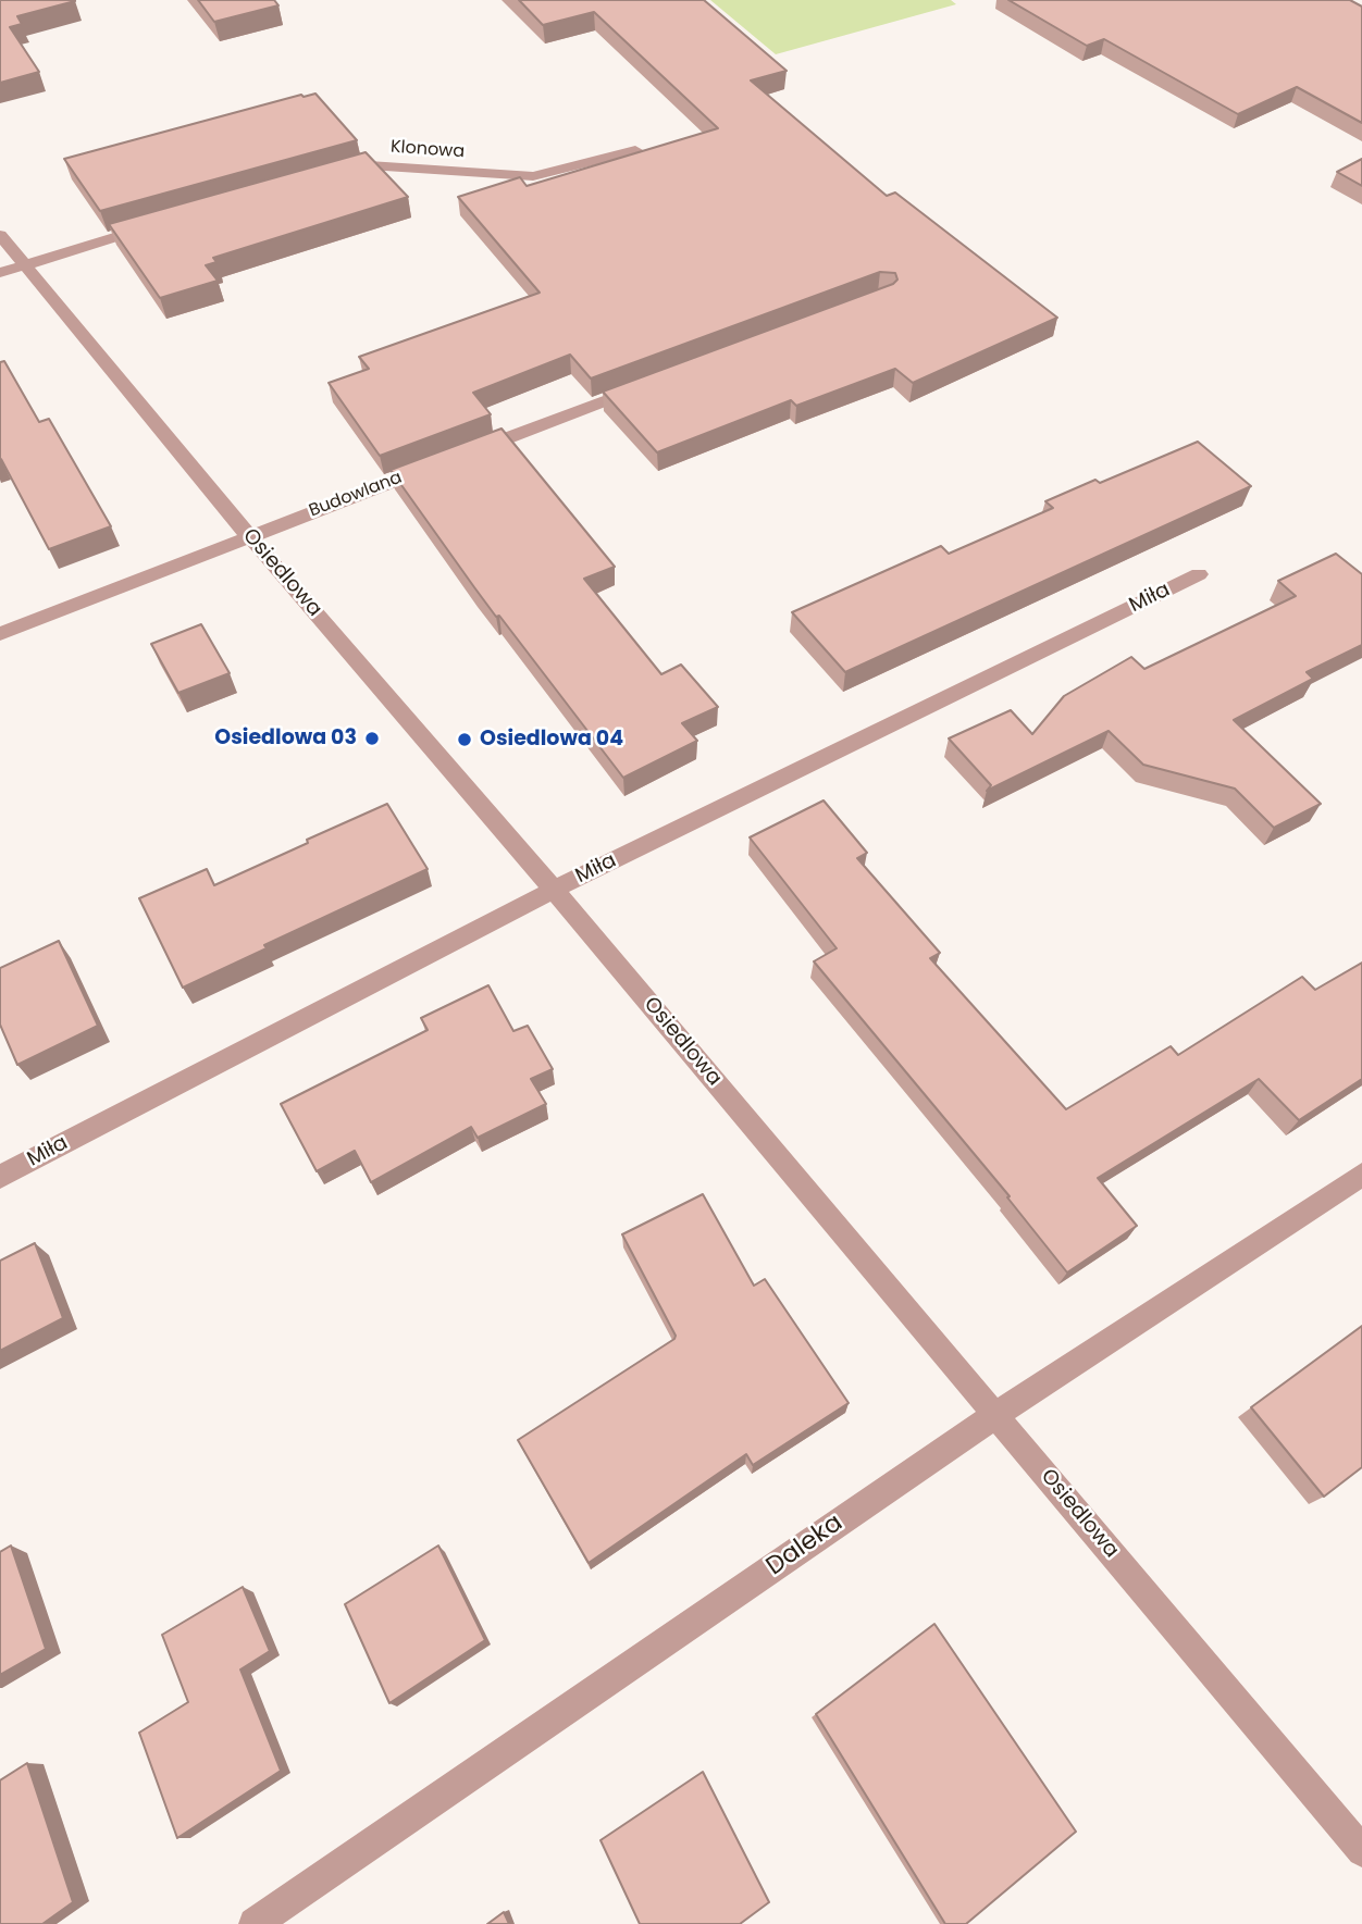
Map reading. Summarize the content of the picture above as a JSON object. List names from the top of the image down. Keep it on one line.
{"streets":{"street":["Klonowa","Budowlana","Osiedlowa","Miła","Daleka"]},"crossings":[["Budowlana","Osiedlowa"],["Osiedlowa","Miła"],["Osiedlowa","Daleka"]],"places":["Osiedlowa 03","Osiedlowa 04"]}
